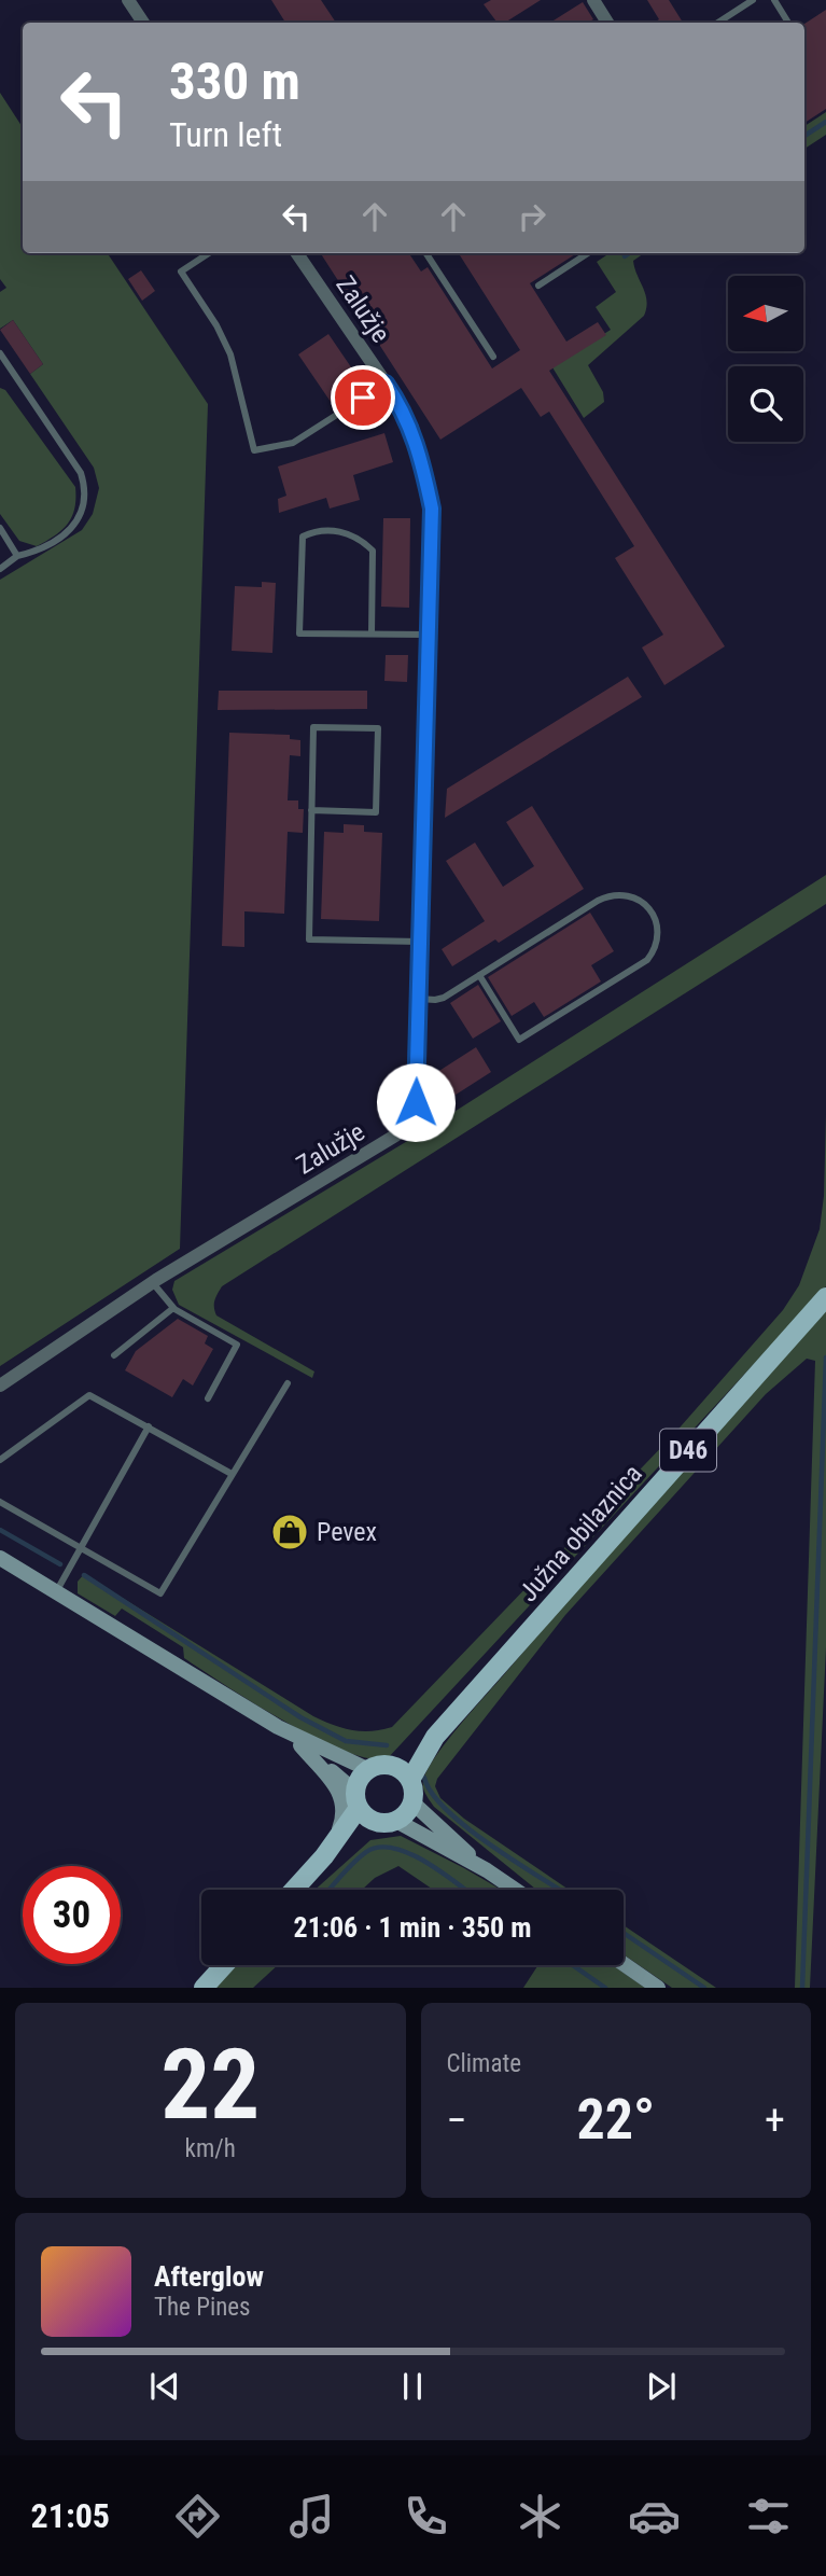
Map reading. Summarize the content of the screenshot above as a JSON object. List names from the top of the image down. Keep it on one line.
{"streets":{"main road":["D46","Južna obilaznica"],"street":["Zalužje"]},"places":{"shop":["Pevex"]},"north":"left","page":{"turn":["330 m","Turn left"],"limit":"30","trip":"21:06 · 1 min · 350 m","tile":[["22","km/h"],"Climate"],"heat":["−","22°","+"],"song":["Afterglow","The Pines"],"tabs":"21:05"}}
